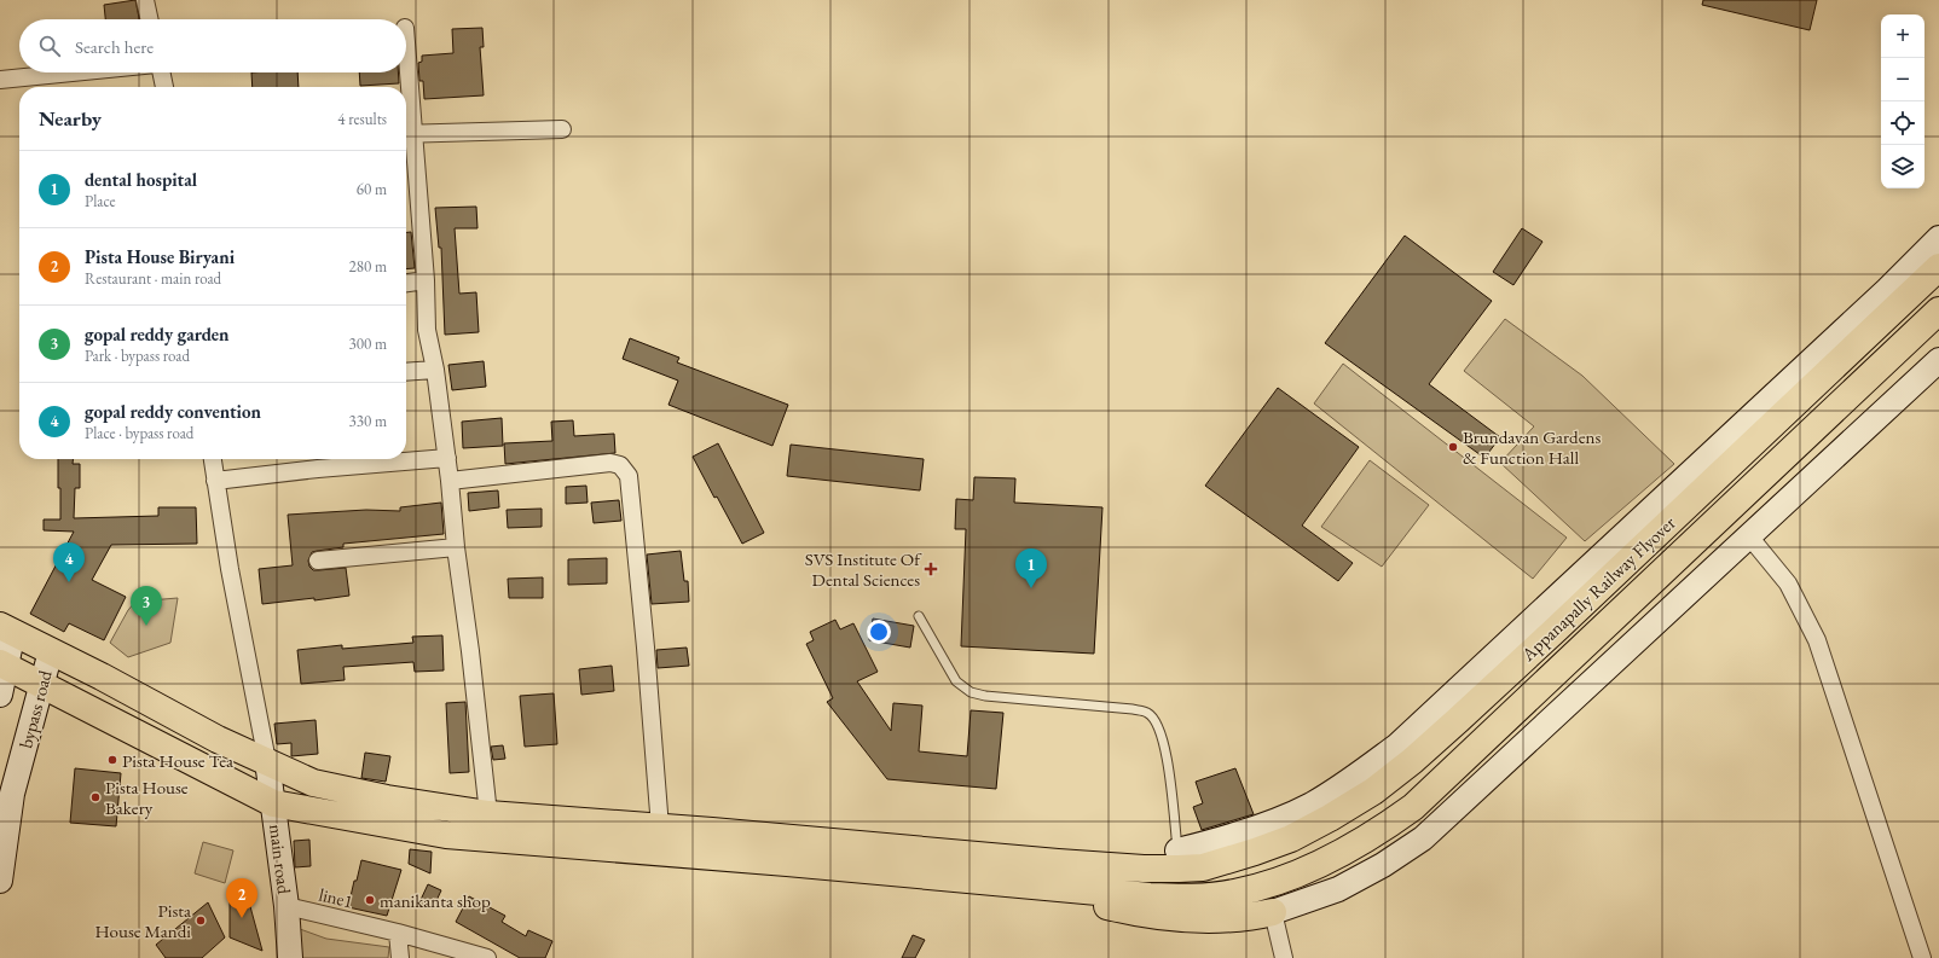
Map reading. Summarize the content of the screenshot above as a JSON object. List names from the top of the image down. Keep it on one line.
{"streets":{"highway":["Appanapally Railway Flyover"],"street":["bypass road","main road","line1"]},"crossings":[["main road","line1"]],"places":{"other":["Brundavan Gardens & Function Hall","Pista House Tea","Pista House Bakery","manikanta shop","Pista House Mandi"],"health":["SVS Institute Of Dental Sciences"]},"page":{"map_buttons":["+","−"],"search":"Search here","heading":["Nearby","4 results"],"list":[{"mark":"1","name":"dental hospital","note":"Place","value":"60 m"},{"mark":"2","name":"Pista House Biryani","note":"Restaurant · main road","value":"280 m"},{"mark":"3","name":"gopal reddy garden","note":"Park · bypass road","value":"300 m"},{"mark":"4","name":"gopal reddy convention","note":"Place · bypass road","value":"330 m"}],"pins":["4","1","3","2"]}}
